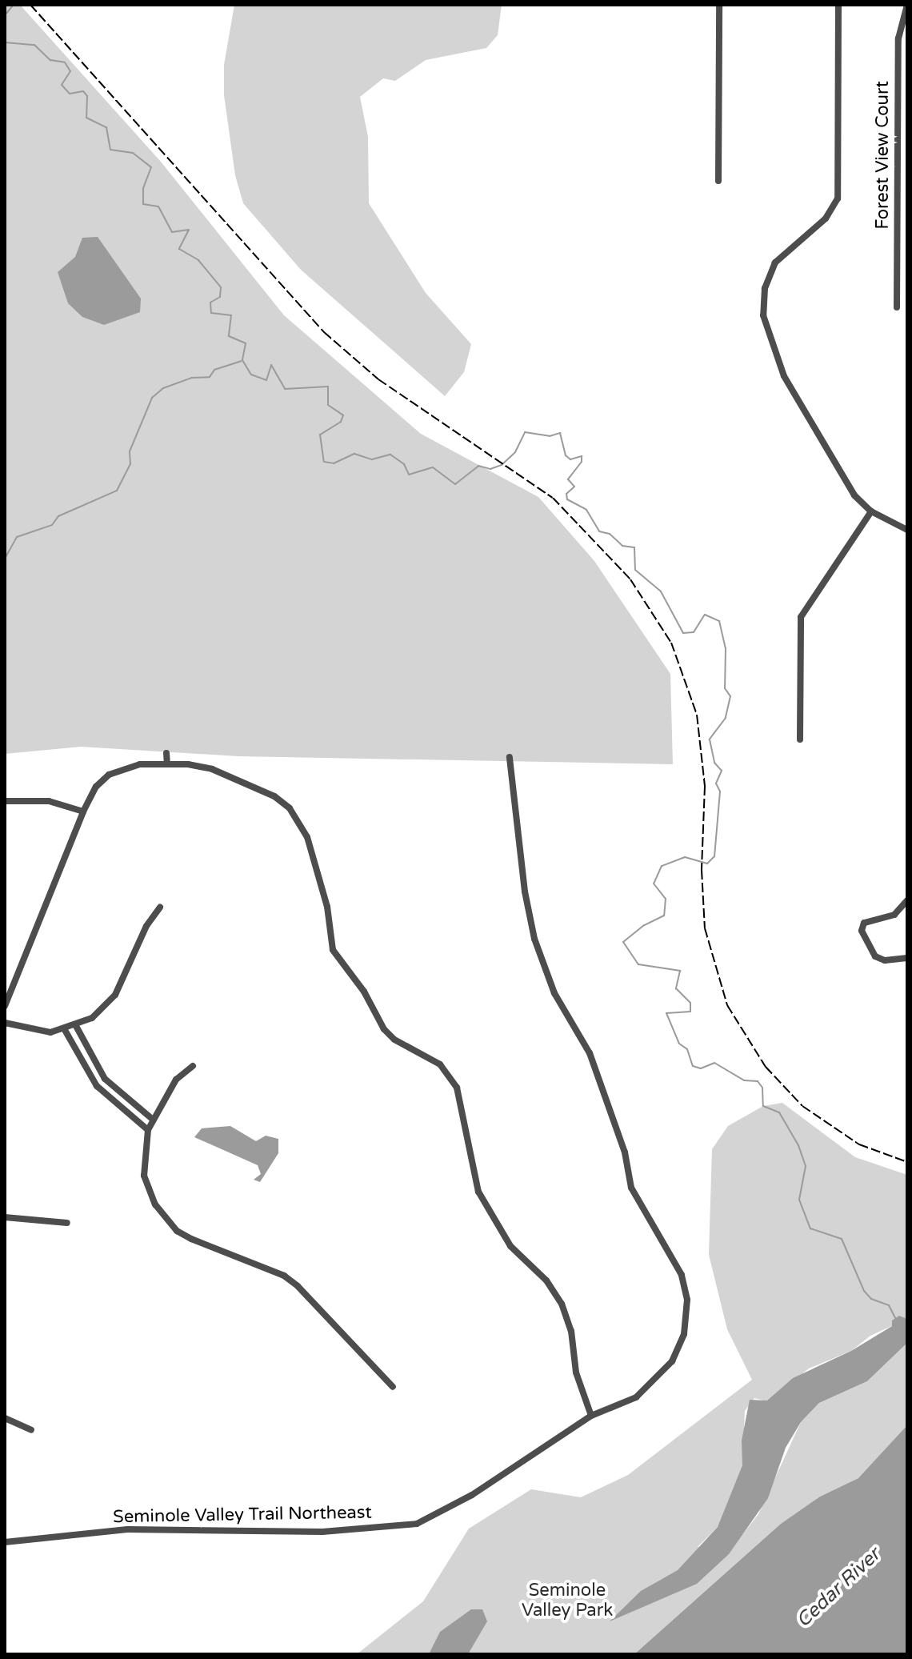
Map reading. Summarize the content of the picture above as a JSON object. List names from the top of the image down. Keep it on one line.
{"streets":{"street":["Forest View Court","Seminole Valley Trail Northeast"]},"water":["Cedar River"],"parks":["Seminole Valley Park"]}
